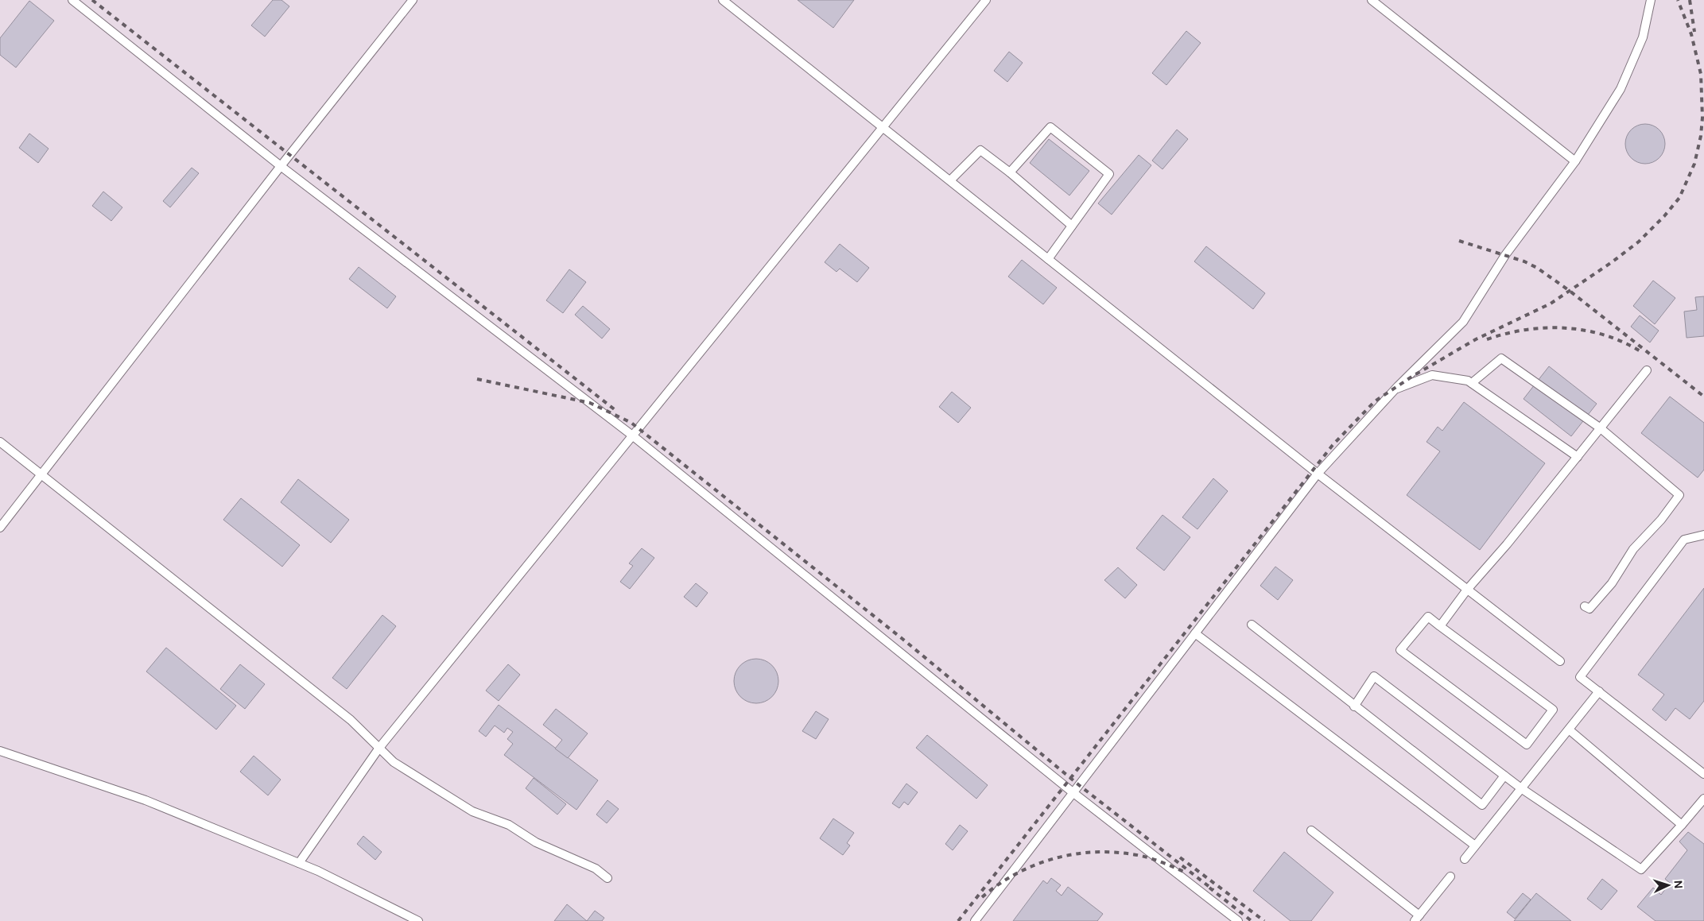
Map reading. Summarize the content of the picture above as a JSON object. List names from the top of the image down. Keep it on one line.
{"north":"right"}
